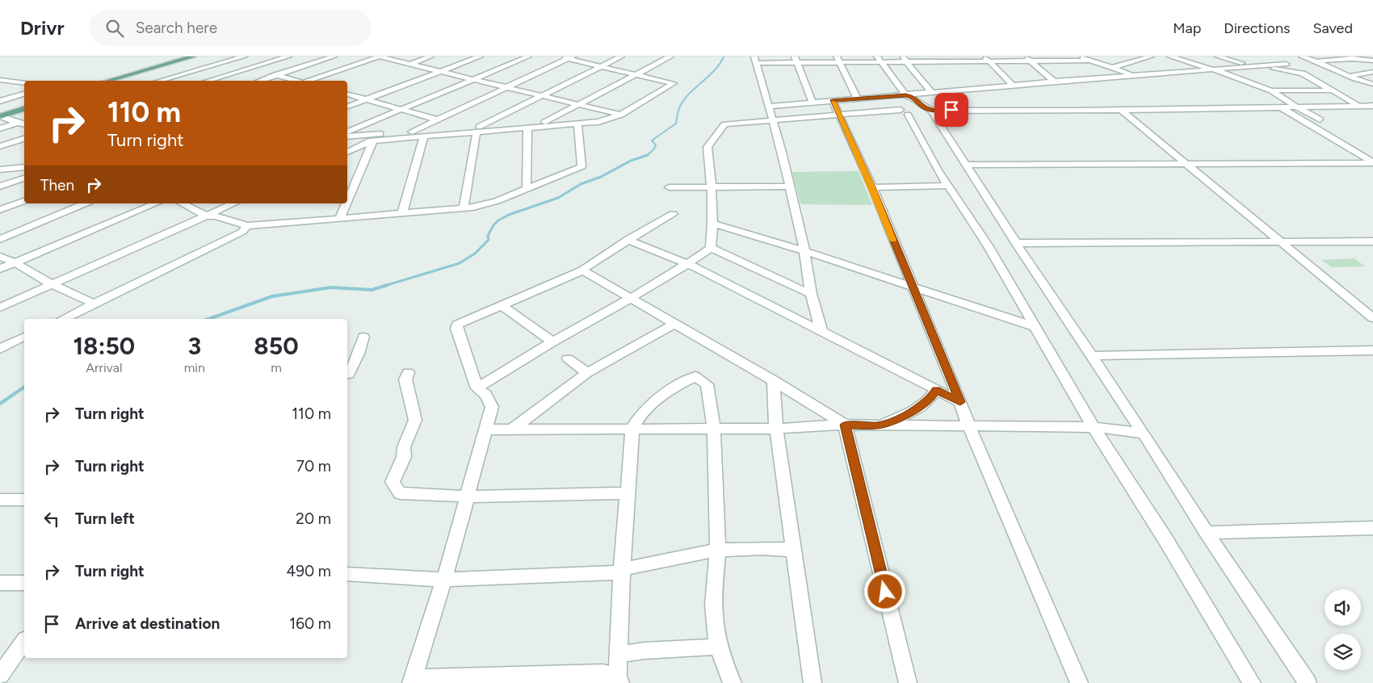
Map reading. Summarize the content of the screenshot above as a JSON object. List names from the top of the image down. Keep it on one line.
{"page":{"header":"Drivr","search":"Search here","nav":["Map","Directions","Saved"],"turn":["110 m","Turn right"],"then":"Then","eta":["18:50","Arrival","3","min","850","m"],"list":[{"name":"Turn right","value":"110 m"},{"name":"Turn right","value":"70 m"},{"name":"Turn left","value":"20 m"},{"name":"Turn right","value":"490 m"},{"name":"Arrive at destination","value":"160 m"}]}}
